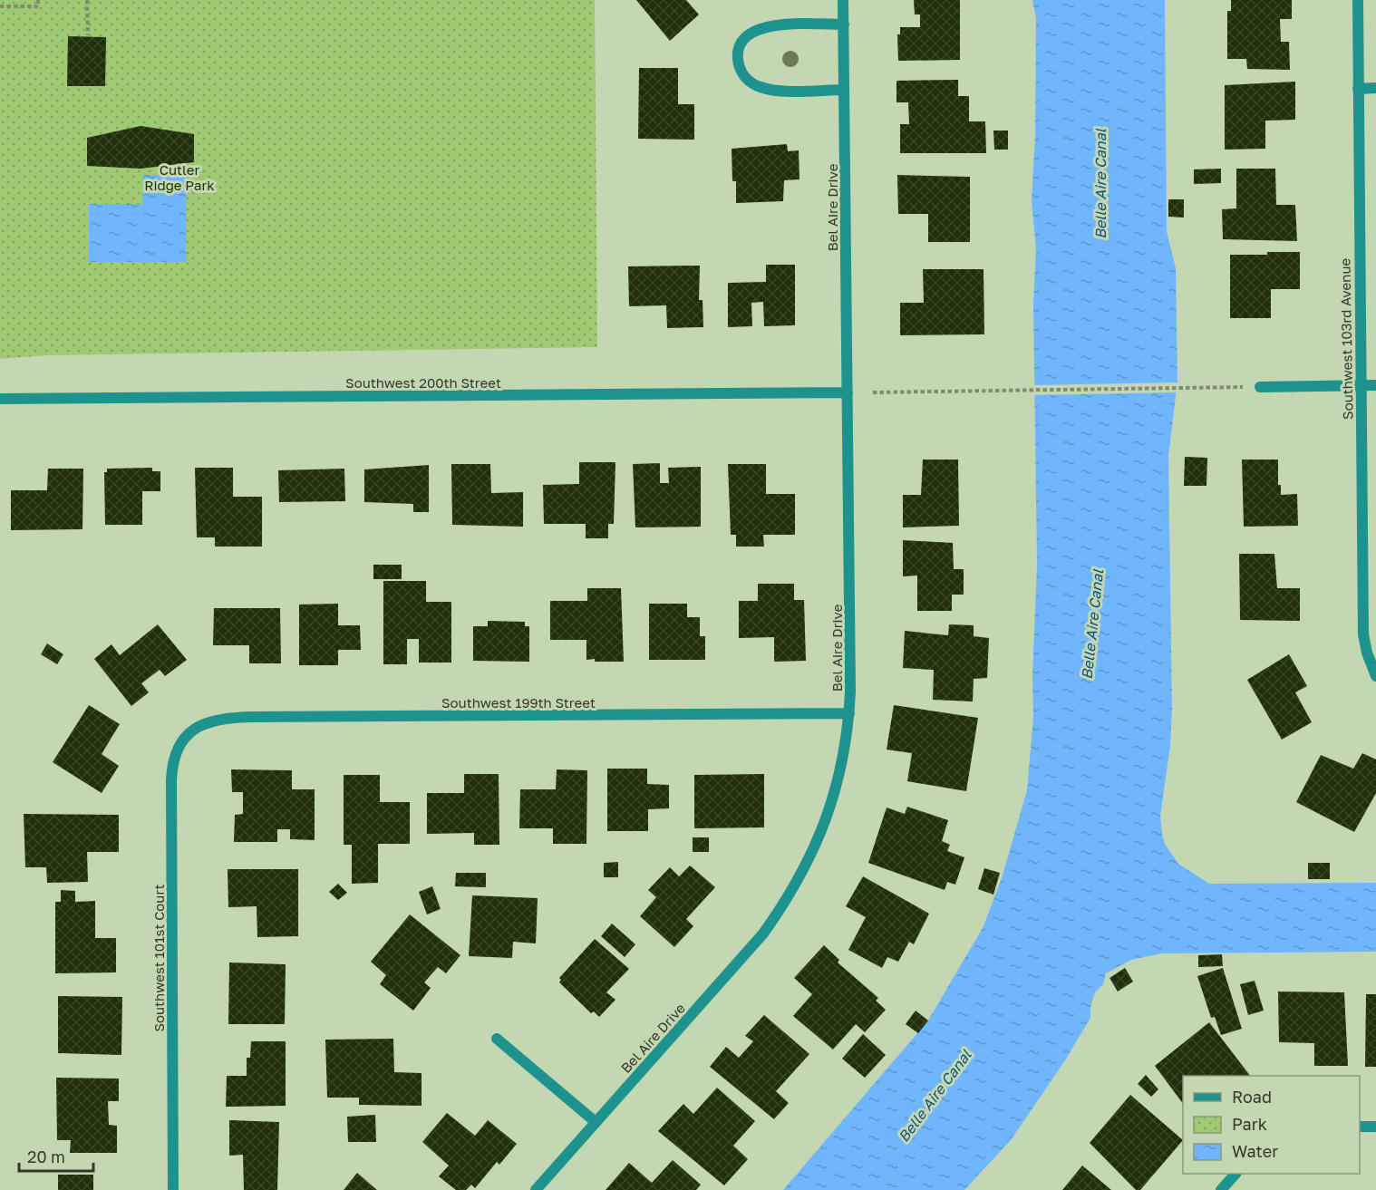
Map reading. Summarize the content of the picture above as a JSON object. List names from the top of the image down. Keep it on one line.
{"streets":{"street":["Bel Aire Drive","Southwest 103rd Avenue","Southwest 200th Street","Southwest 199th Street","Southwest 101st Court"]},"crossings":[["Bel Aire Drive","Southwest 200th Street"],["Bel Aire Drive","Southwest 199th Street"],["Southwest 199th Street","Southwest 101st Court"]],"water":["Belle Aire Canal"],"parks":["Cutler Ridge Park"],"legend":["Road","Park","Water"],"scale_bar":"20 m"}
